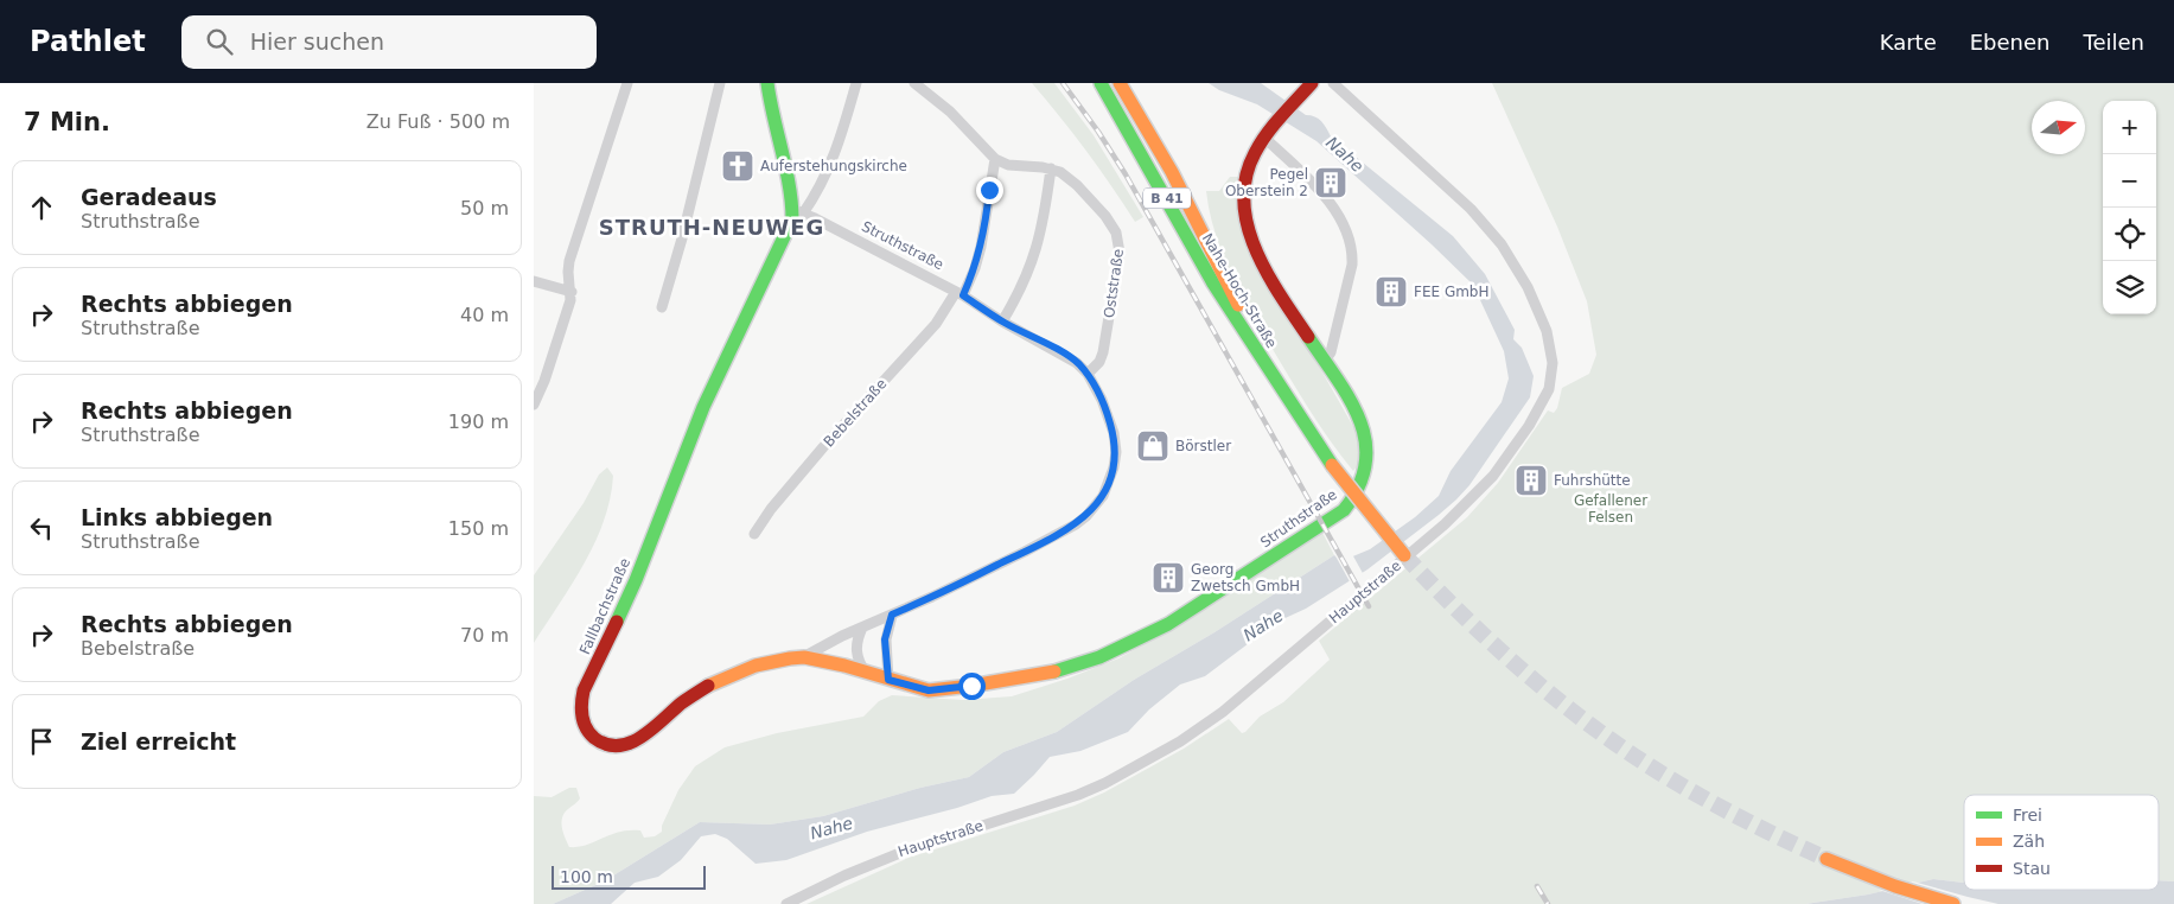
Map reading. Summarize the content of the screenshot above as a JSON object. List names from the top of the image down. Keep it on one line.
{"streets":{"street":["B 41","Struthstraße","Oststraße","Nahe-Hoch-Straße","Bebelstraße","Hauptstraße","Fallbachstraße"]},"crossings":[["B 41","Nahe-Hoch-Straße"],["Struthstraße","Oststraße"],["Struthstraße","Bebelstraße"],["Struthstraße","Fallbachstraße"],["Oststraße","Bebelstraße"]],"districts":["STRUTH-NEUWEG"],"water":["Nahe"],"parks":["Gefallener Felsen"],"places":{"church":["Auferstehungskirche"],"building":["Pegel Oberstein 2","FEE GmbH","Fuhrshütte","Georg Zwetsch GmbH"],"shop":["Börstler"]},"legend":["Frei","Zäh","Stau"],"scale_bar":"100 m","north":"right","page":{"header":"Pathlet","search":"Hier suchen","nav":["Karte","Ebenen","Teilen"],"heading":["7 Min.","Zu Fuß · 500 m"],"map_buttons":["+","−"],"list":[["Geradeaus","Struthstraße","50 m"],["Rechts abbiegen","Struthstraße","40 m"],["Rechts abbiegen","Struthstraße","190 m"],["Links abbiegen","Struthstraße","150 m"],["Rechts abbiegen","Bebelstraße","70 m"],"Ziel erreicht"],"scale":"100 m"}}
